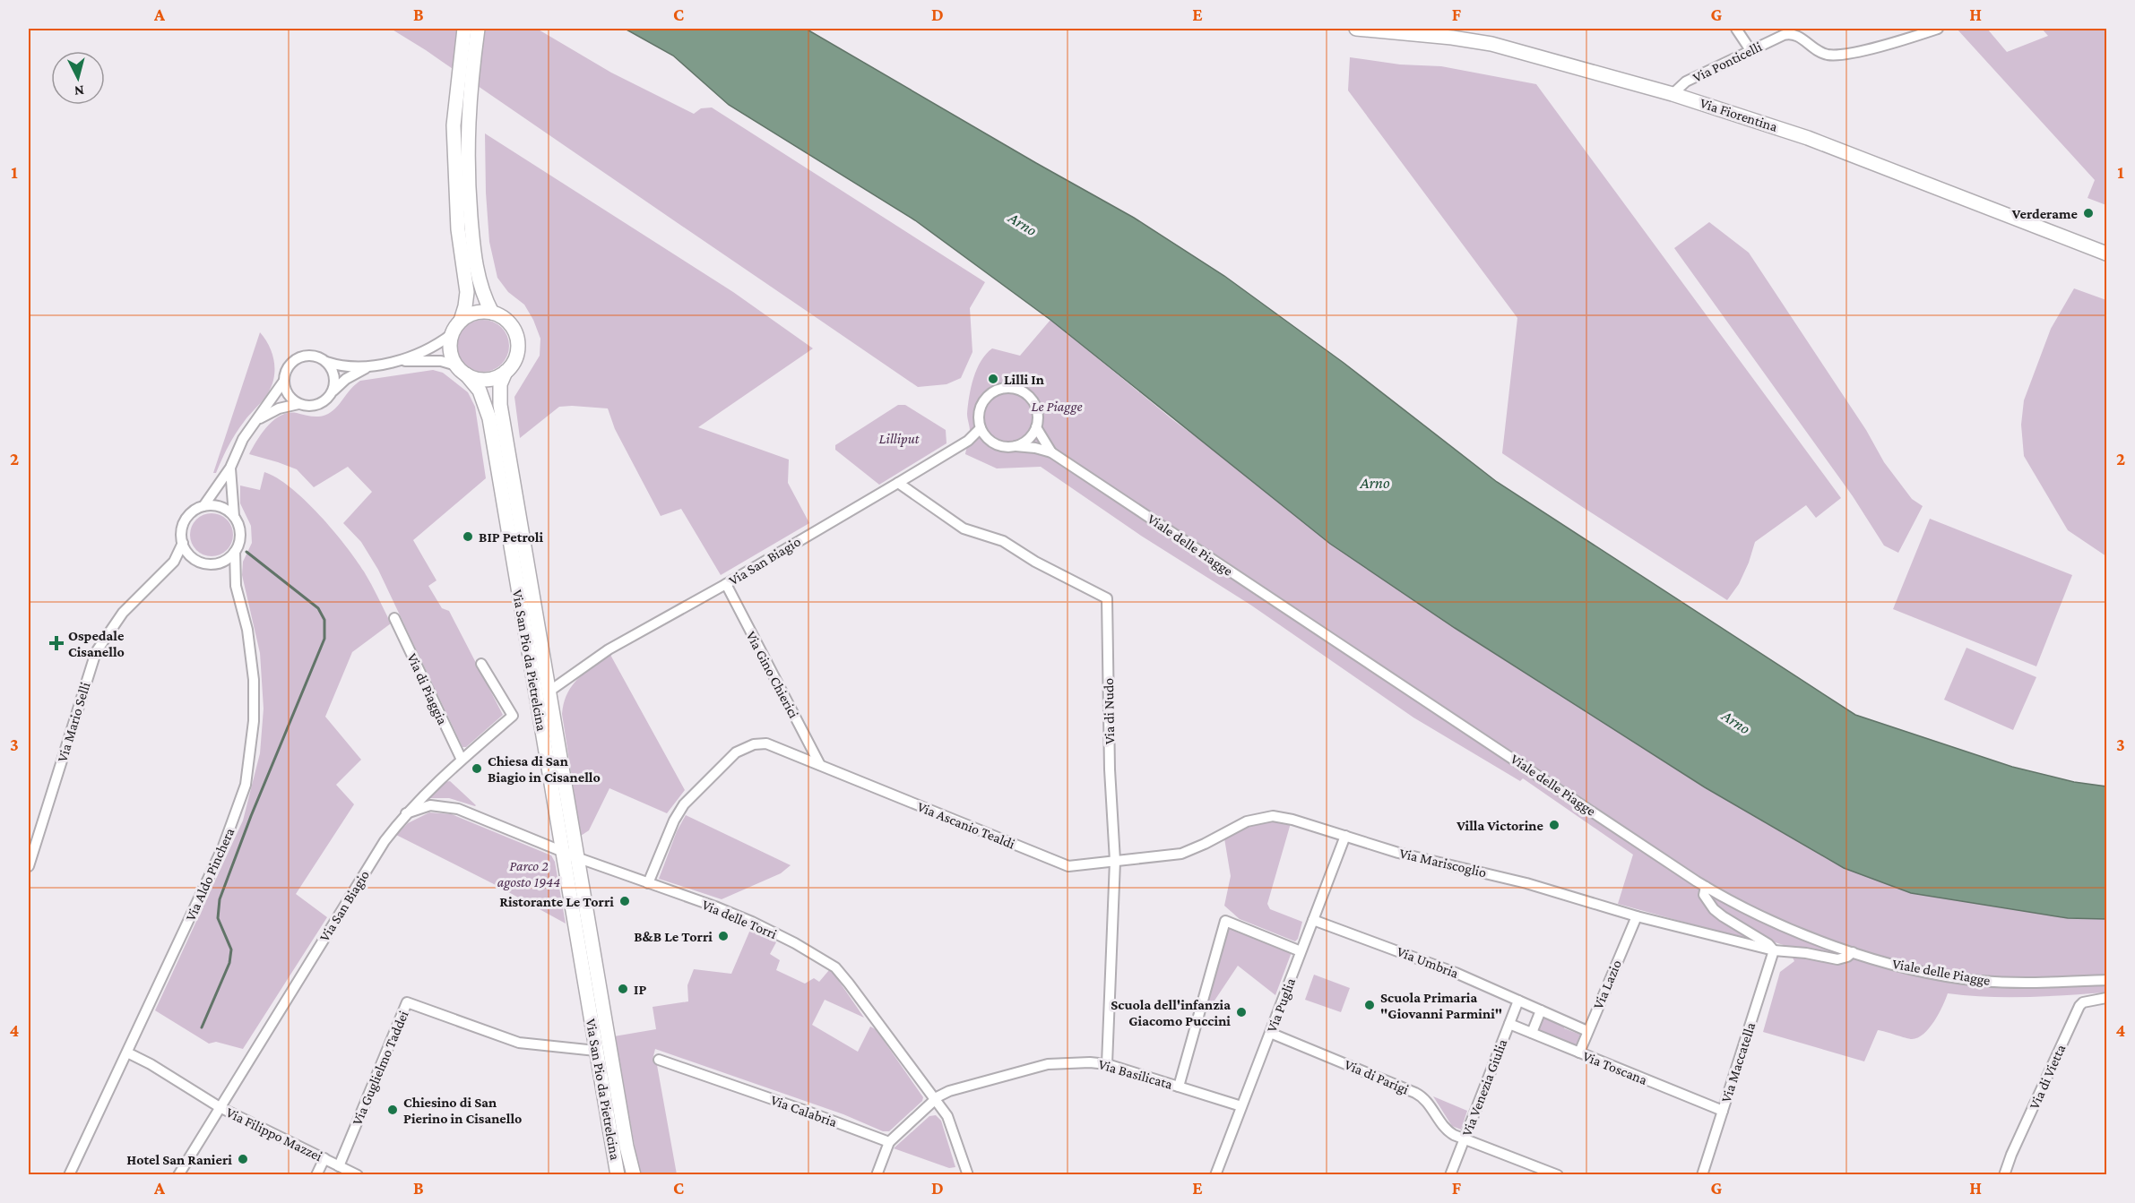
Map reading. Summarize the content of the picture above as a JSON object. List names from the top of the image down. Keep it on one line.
{"streets":{"main road":["Via Fiorentina","Via San Pio da Pietrelcina"],"street":["Via Ponticelli","Viale delle Piagge","Via San Biagio","Via Gino Chierici","Via di Piaggia","Via di Nudo","Via Mario Selli","Via Ascanio Tealdi","Via Mariscoglio","Via Aldo Pinchera","Via delle Torri","Via Umbria","Via Lazio","Via Puglia","Via Maccatella","Via Guglielmo Taddei","Via Toscana","Via Basilicata","Via di Parigi","Via di Vietta","Via Venezia Giulia","Via Calabria","Via Filippo Mazzei"]},"crossings":[["Via Ponticelli","Via Fiorentina"],["Viale delle Piagge","Via San Biagio"],["Via San Biagio","Via San Pio da Pietrelcina"],["Via San Biagio","Via Gino Chierici"],["Via San Biagio","Via di Piaggia"],["Via San Biagio","Via di Nudo"],["Via San Biagio","Via delle Torri"],["Via San Biagio","Via Filippo Mazzei"],["Via San Pio da Pietrelcina","Via delle Torri"],["Via San Pio da Pietrelcina","Via Guglielmo Taddei"],["Via Gino Chierici","Via Ascanio Tealdi"],["Via di Nudo","Via Ascanio Tealdi"],["Via di Nudo","Via Mariscoglio"],["Via di Nudo","Via Basilicata"],["Via Mario Selli","Via Aldo Pinchera"],["Via Ascanio Tealdi","Via Mariscoglio"],["Via Ascanio Tealdi","Via delle Torri"],["Via Mariscoglio","Via Lazio"],["Via Mariscoglio","Via Puglia"],["Via Mariscoglio","Via Maccatella"],["Via Aldo Pinchera","Via Filippo Mazzei"],["Via delle Torri","Via Basilicata"],["Via Umbria","Via Lazio"],["Via Umbria","Via Puglia"],["Via Umbria","Via Venezia Giulia"],["Via Lazio","Via Toscana"],["Via Puglia","Via Basilicata"],["Via Puglia","Via di Parigi"],["Via Maccatella","Via Toscana"],["Via Guglielmo Taddei","Via Filippo Mazzei"],["Via Toscana","Via Venezia Giulia"],["Via di Parigi","Via Venezia Giulia"]],"water":["Arno"],"parks":["Le Piagge","Lilliput","Parco 2 agosto 1944"],"places":{"other":["Verderame","Lilli In","BIP Petroli","Chiesa di San Biagio in Cisanello","Villa Victorine","Ristorante Le Torri","B&B Le Torri","IP","Scuola Primaria \"Giovanni Parmini\"","Scuola dell'infanzia Giacomo Puccini","Chiesino di San Pierino in Cisanello","Hotel San Ranieri"],"health":["Ospedale Cisanello"]},"north":"bottom","grid":{"columns":["A","B","C","D","E","F","G","H"],"rows":["1","2","3","4"]}}
